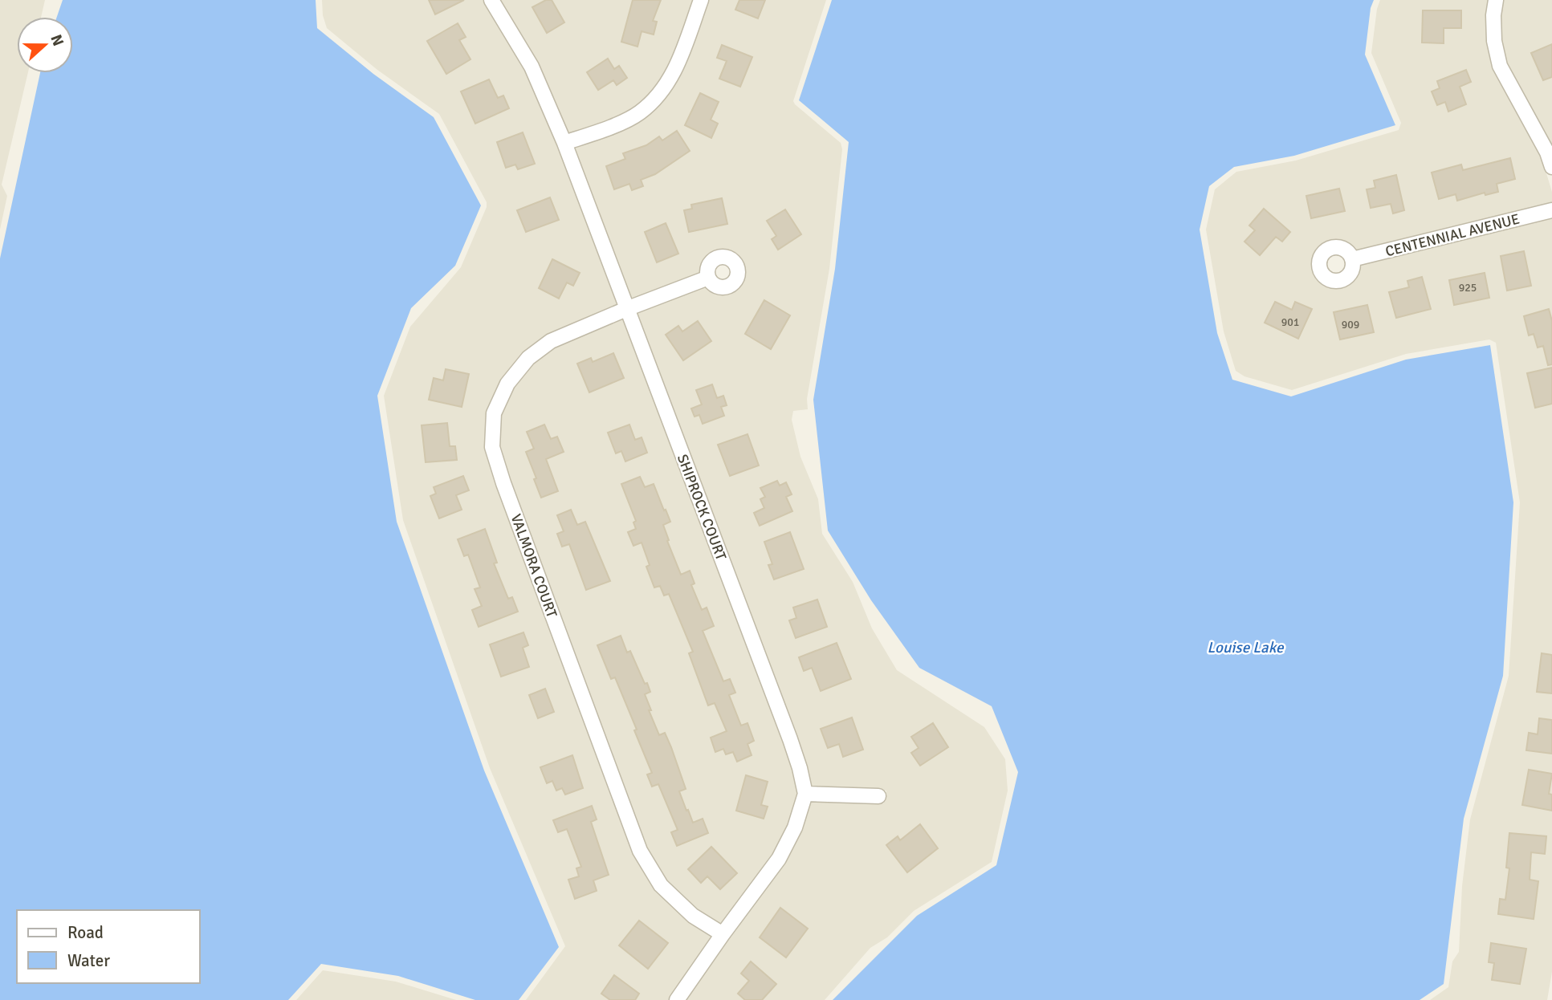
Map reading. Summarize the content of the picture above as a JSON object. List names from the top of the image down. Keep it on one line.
{"streets":{"street":["CENTENNIAL AVENUE","SHIPROCK COURT","VALMORA COURT"]},"crossings":[["SHIPROCK COURT","VALMORA COURT"]],"water":["Louise Lake"],"house_numbers":["925","901","909"],"legend":["Road","Water"],"north":"right"}
